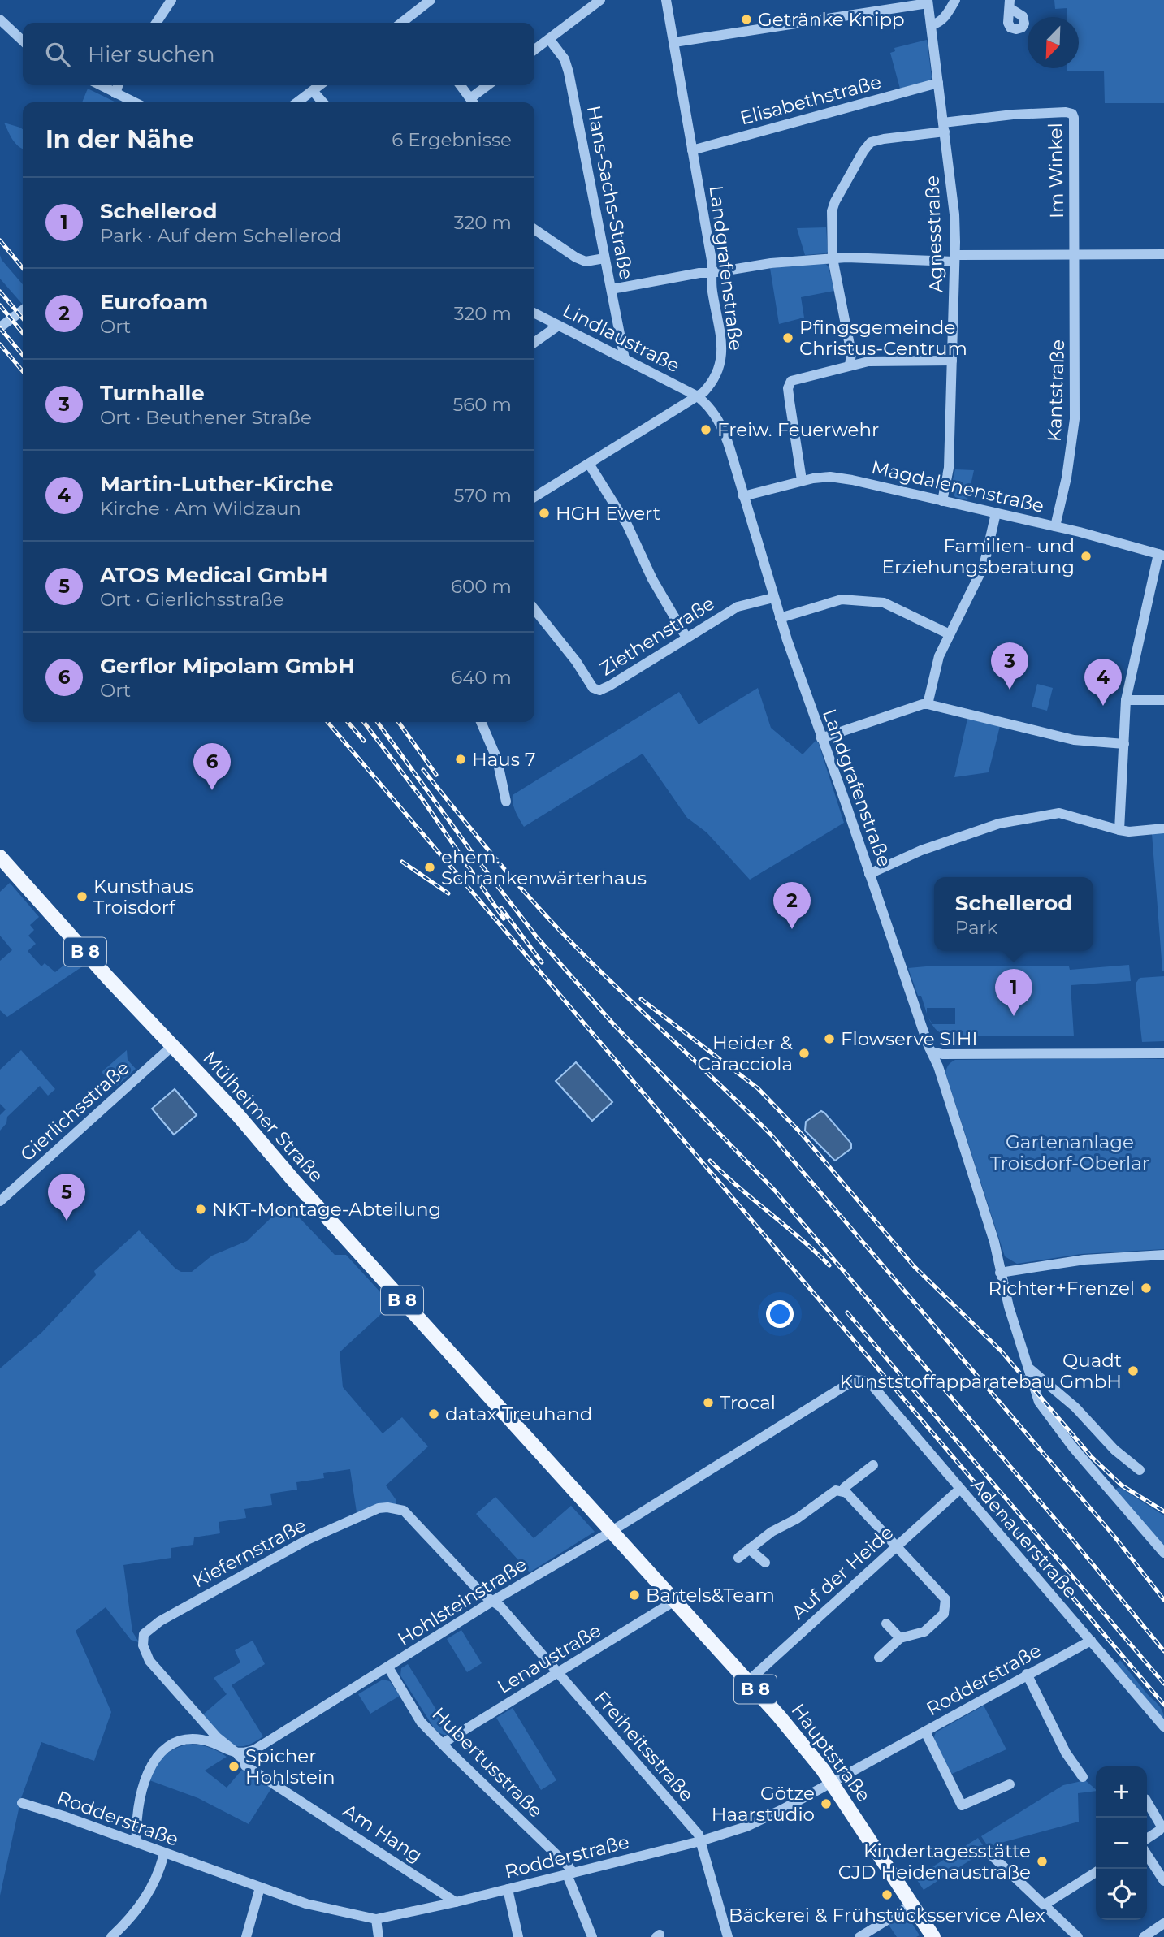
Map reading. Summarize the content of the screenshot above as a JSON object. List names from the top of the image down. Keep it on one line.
{"streets":{"main road":["B 8","Mülheimer Straße","Hauptstraße"],"street":["Elisabethstraße","Im Winkel","Hans-Sachs-Straße","Agnesstraße","Landgrafenstraße","Lindlaustraße","Kantstraße","Magdalenenstraße","Ziethenstraße","Gierlichsstraße","Adenauerstraße","Kiefernstraße","Auf der Heide","Hohlsteinstraße","Lenaustraße","Rodderstraße","Freiheitsstraße","Hubertusstraße","Am Hang"]},"crossings":[["Elisabethstraße","Agnesstraße"],["Elisabethstraße","Landgrafenstraße"],["Im Winkel","Agnesstraße"],["Im Winkel","Kantstraße"],["Hans-Sachs-Straße","Lindlaustraße"],["Agnesstraße","Magdalenenstraße"],["Landgrafenstraße","Lindlaustraße"],["Landgrafenstraße","Magdalenenstraße"],["Landgrafenstraße","Ziethenstraße"],["Kantstraße","Magdalenenstraße"],["Gierlichsstraße","Mülheimer Straße"],["Mülheimer Straße","Hohlsteinstraße"],["Mülheimer Straße","Hauptstraße"],["Adenauerstraße","Auf der Heide"],["Adenauerstraße","Hohlsteinstraße"],["Adenauerstraße","Rodderstraße"],["Kiefernstraße","Hohlsteinstraße"],["Kiefernstraße","Freiheitsstraße"],["Kiefernstraße","Am Hang"],["Auf der Heide","Hauptstraße"],["Hohlsteinstraße","Freiheitsstraße"],["Hohlsteinstraße","Hauptstraße"],["Hohlsteinstraße","Hubertusstraße"],["Hohlsteinstraße","Am Hang"],["Lenaustraße","Freiheitsstraße"],["Lenaustraße","Hauptstraße"],["Lenaustraße","Hubertusstraße"],["Rodderstraße","Freiheitsstraße"],["Rodderstraße","Hauptstraße"],["Rodderstraße","Hubertusstraße"],["Rodderstraße","Am Hang"]],"parks":["Gartenanlage Troisdorf-Oberlar"],"places":["Getränke Knipp","Pfingsgemeinde Christus-Centrum","Freiw. Feuerwehr","HGH Ewert","Familien- und Erziehungsberatung","Haus 7","ehem. Schrankenwärterhaus","Kunsthaus Troisdorf","Flowserve SIHI","Heider & Caracciola","NKT-Montage-Abteilung","Richter+Frenzel","Quadt Kunststoffapparatebau GmbH","Trocal","datax Treuhand","Bartels&Team","Spicher Hohlstein","Götze Haarstudio","Kindertagesstätte CJD Heidenaustraße","Bäckerei & Frühstücksservice Alex"],"north":"bottom left","page":{"search":"Hier suchen","heading":["In der Nähe","6 Ergebnisse"],"list":[{"mark":"1","name":"Schellerod","note":"Park · Auf dem Schellerod","value":"320 m"},{"mark":"2","name":"Eurofoam","note":"Ort","value":"320 m"},{"mark":"3","name":"Turnhalle","note":"Ort · Beuthener Straße","value":"560 m"},{"mark":"4","name":"Martin-Luther-Kirche","note":"Kirche · Am Wildzaun","value":"570 m"},{"mark":"5","name":"ATOS Medical GmbH","note":"Ort · Gierlichsstraße","value":"600 m"},{"mark":"6","name":"Gerflor Mipolam GmbH","note":"Ort","value":"640 m"}],"pins":["3","4","6","2","1","5"],"popup":["Schellerod","Park"],"map_buttons":["+","−"]}}
